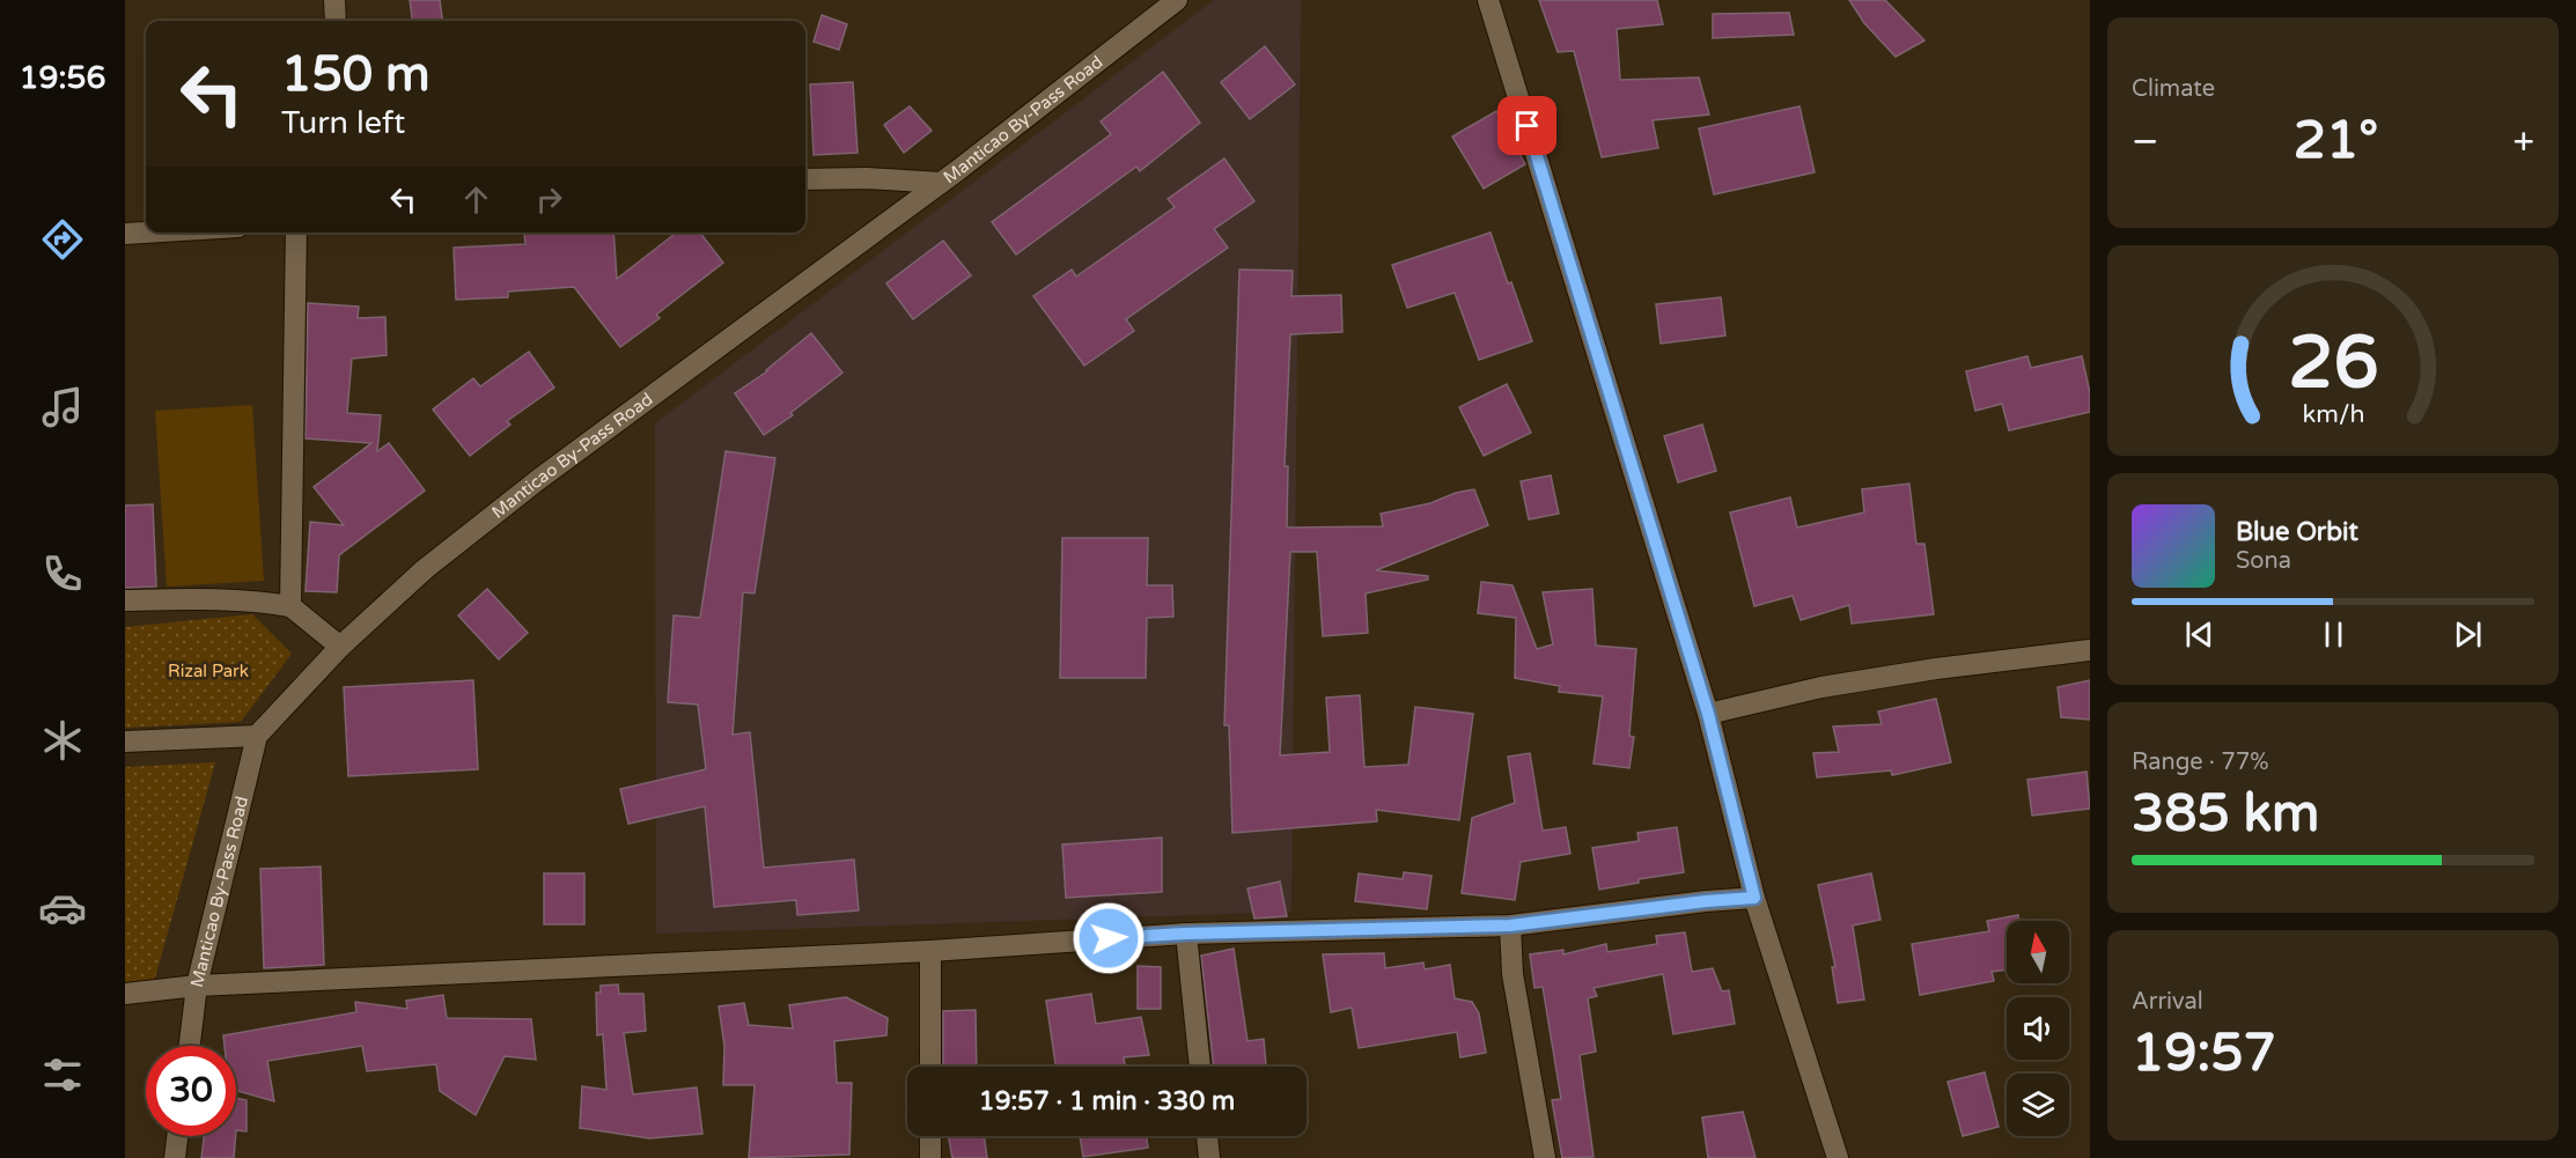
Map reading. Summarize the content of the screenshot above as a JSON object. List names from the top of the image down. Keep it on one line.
{"streets":{"street":["Manticao By-Pass Road"]},"parks":["Rizal Park"],"north":"top","page":{"tabs":"19:56","tile":["Climate",["Range · 77%","385 km"],["Arrival","19:57"]],"turn":["150 m","Turn left"],"heat":["−","21°","+"],"song":["Blue Orbit","Sona"],"limit":"30","trip":"19:57 · 1 min · 330 m","gauge":["26","km/h"]}}
